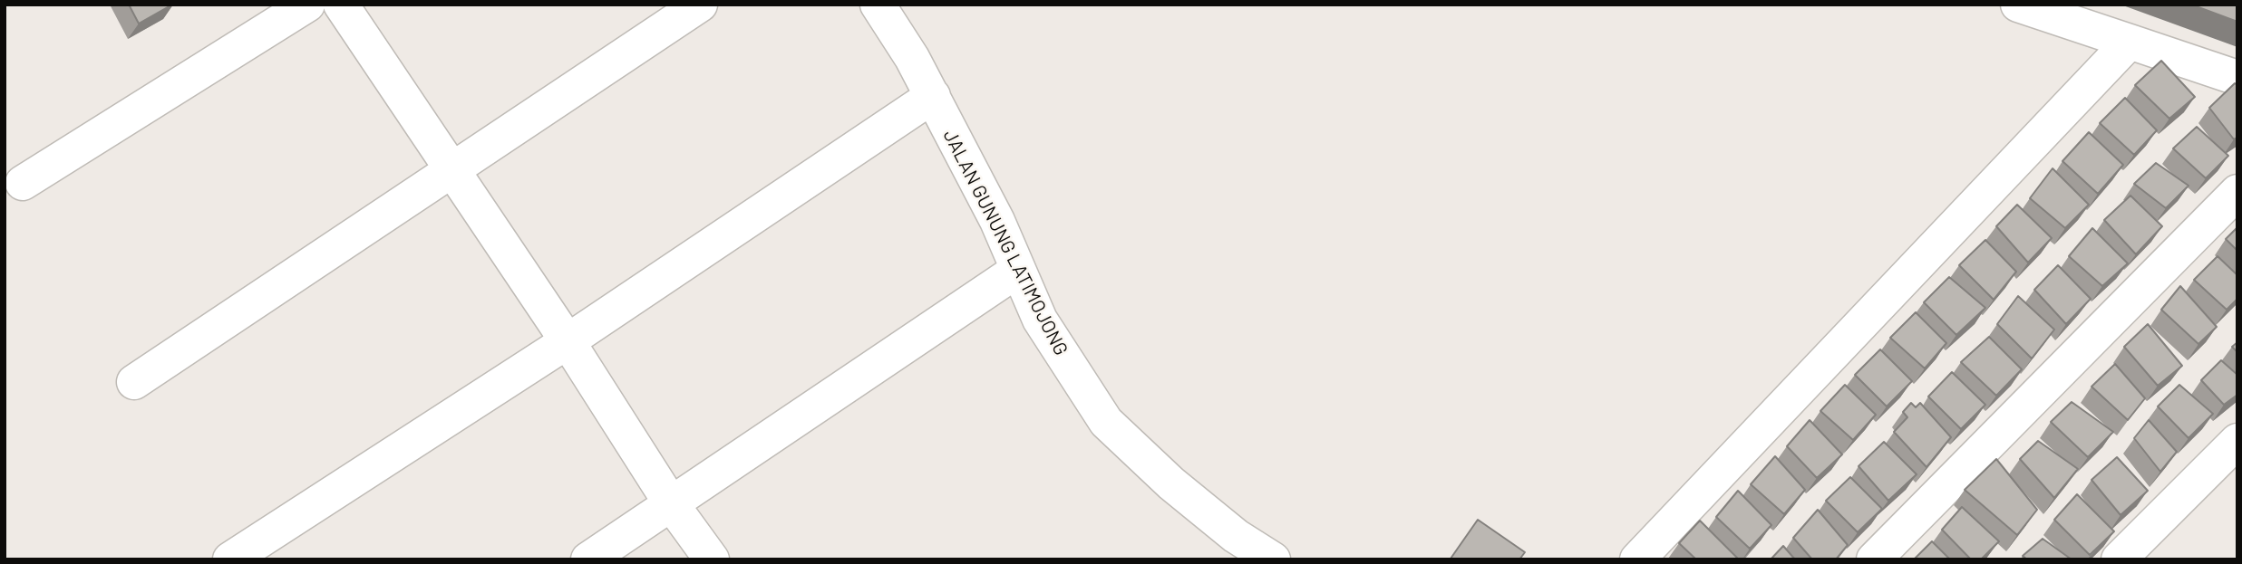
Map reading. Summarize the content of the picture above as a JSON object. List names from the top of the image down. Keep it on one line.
{"streets":{"street":["JALAN GUNUNG LATIMOJONG"]}}
